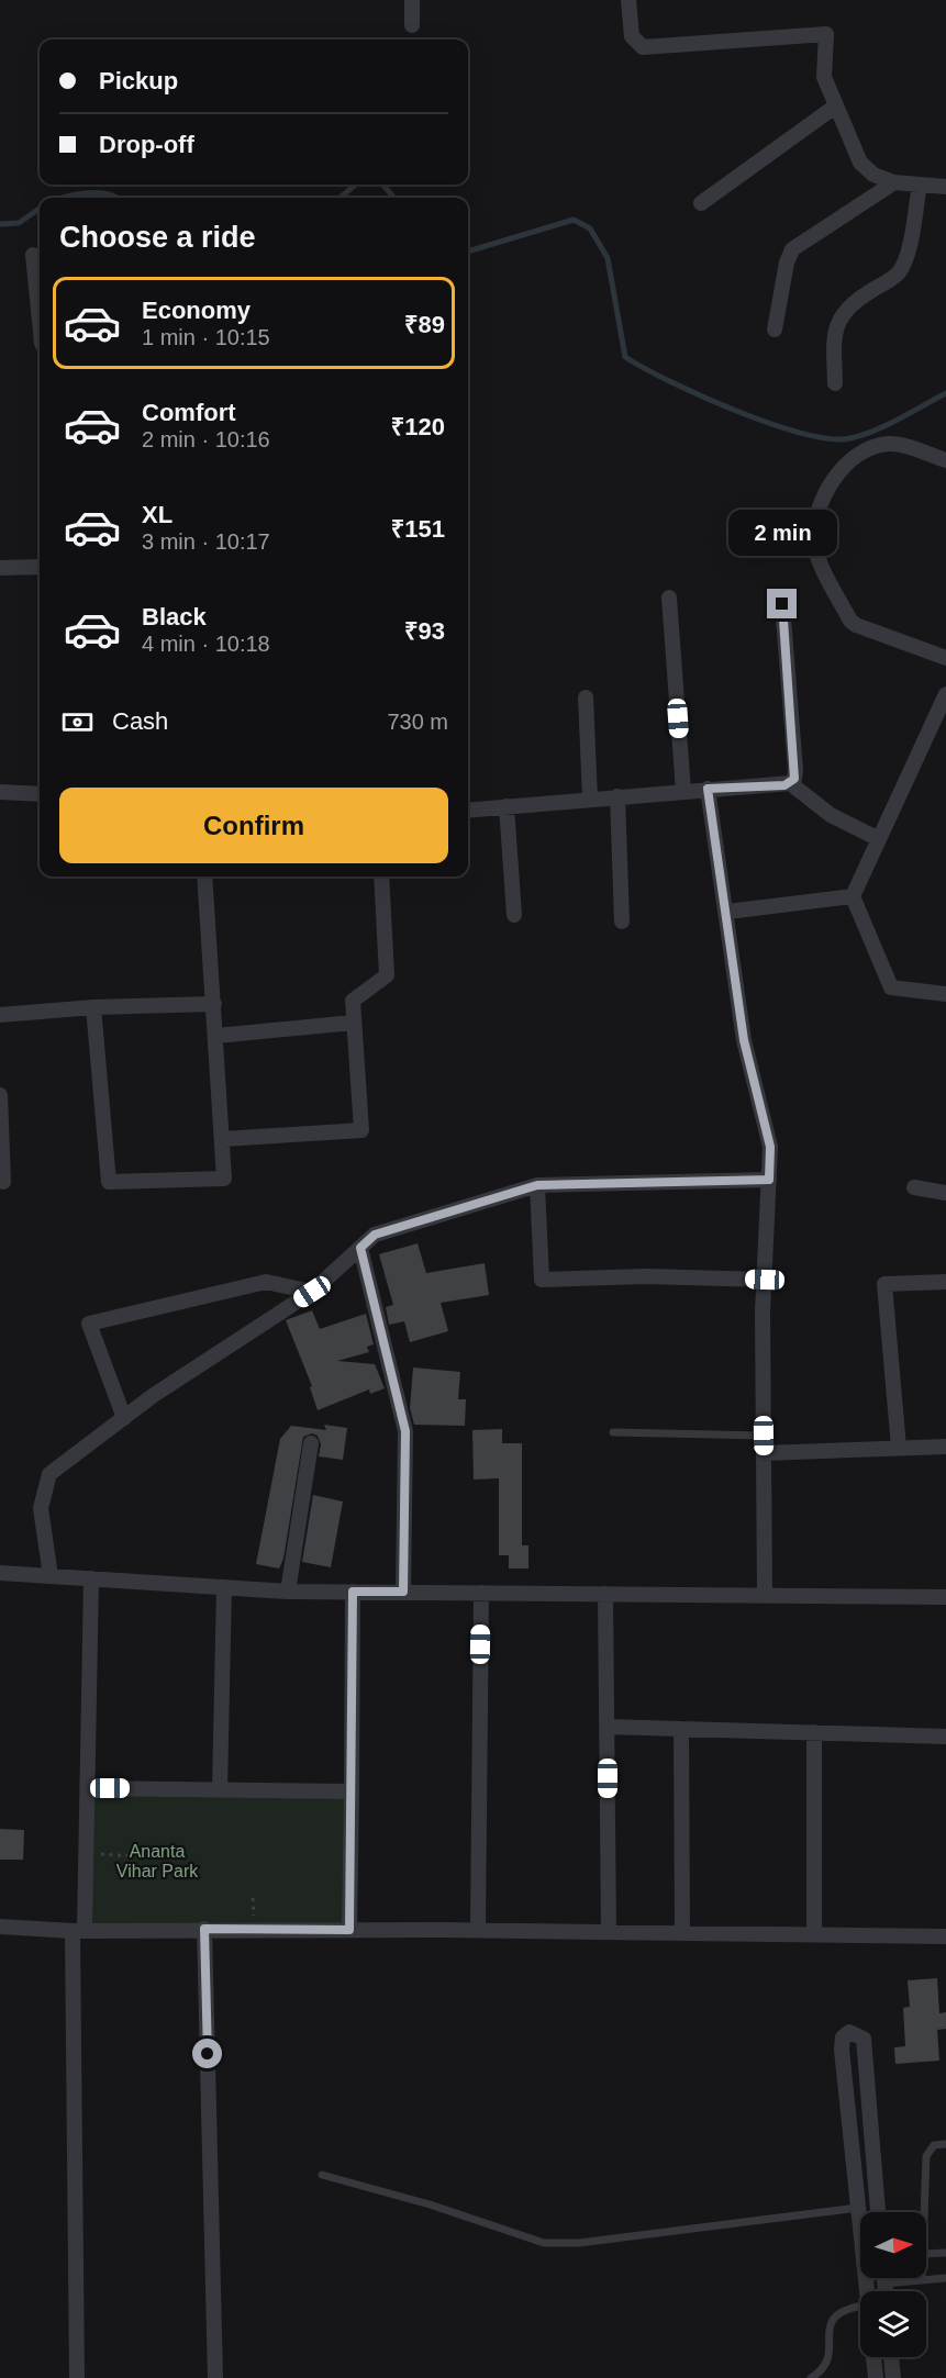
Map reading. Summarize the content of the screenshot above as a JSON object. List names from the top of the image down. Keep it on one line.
{"parks":["Ananta Vihar Park"],"north":"right","page":{"banner":["Pickup","Drop-off"],"heading":"Choose a ride","list":[{"name":"Economy","note":"1 min · 10:15","value":"₹89"},{"name":"Comfort","note":"2 min · 10:16","value":"₹120"},{"name":"XL","note":"3 min · 10:17","value":"₹151"},{"name":"Black","note":"4 min · 10:18","value":"₹93"}],"bubble":"2 min","pay":["Cash","730 m"],"buttons":"Confirm"}}
